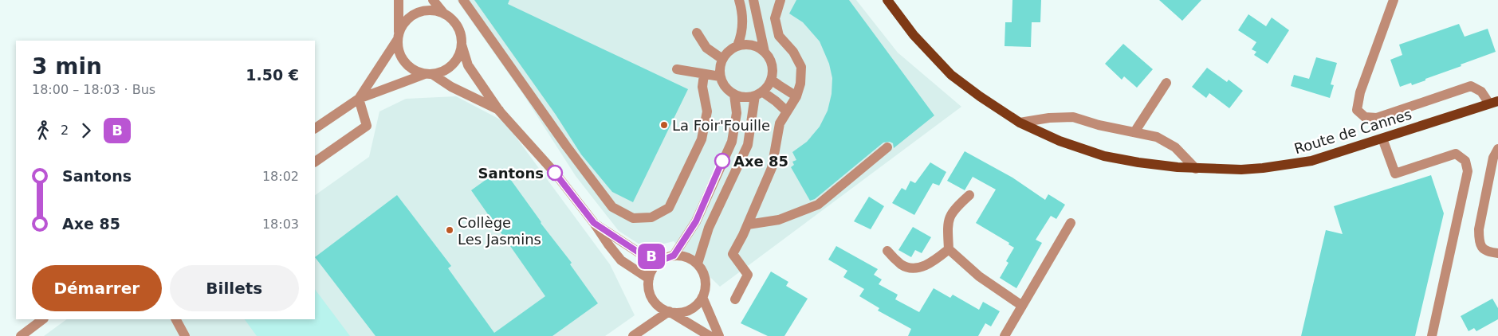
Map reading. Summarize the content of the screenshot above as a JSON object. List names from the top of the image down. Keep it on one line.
{"streets":{"main road":["Route de Cannes"]},"places":["La Foir'Fouille","Axe 85","Santons","Collège Les Jasmins"],"lines":["bus line B"],"page":{"on_map":"B","heading":["3 min","18:00 – 18:03 · Bus","1.50 €"],"legs":["2","B"],"list":[{"name":"Santons","value":"18:02"},{"name":"Axe 85","value":"18:03"}],"buttons":["Démarrer","Billets"]}}
